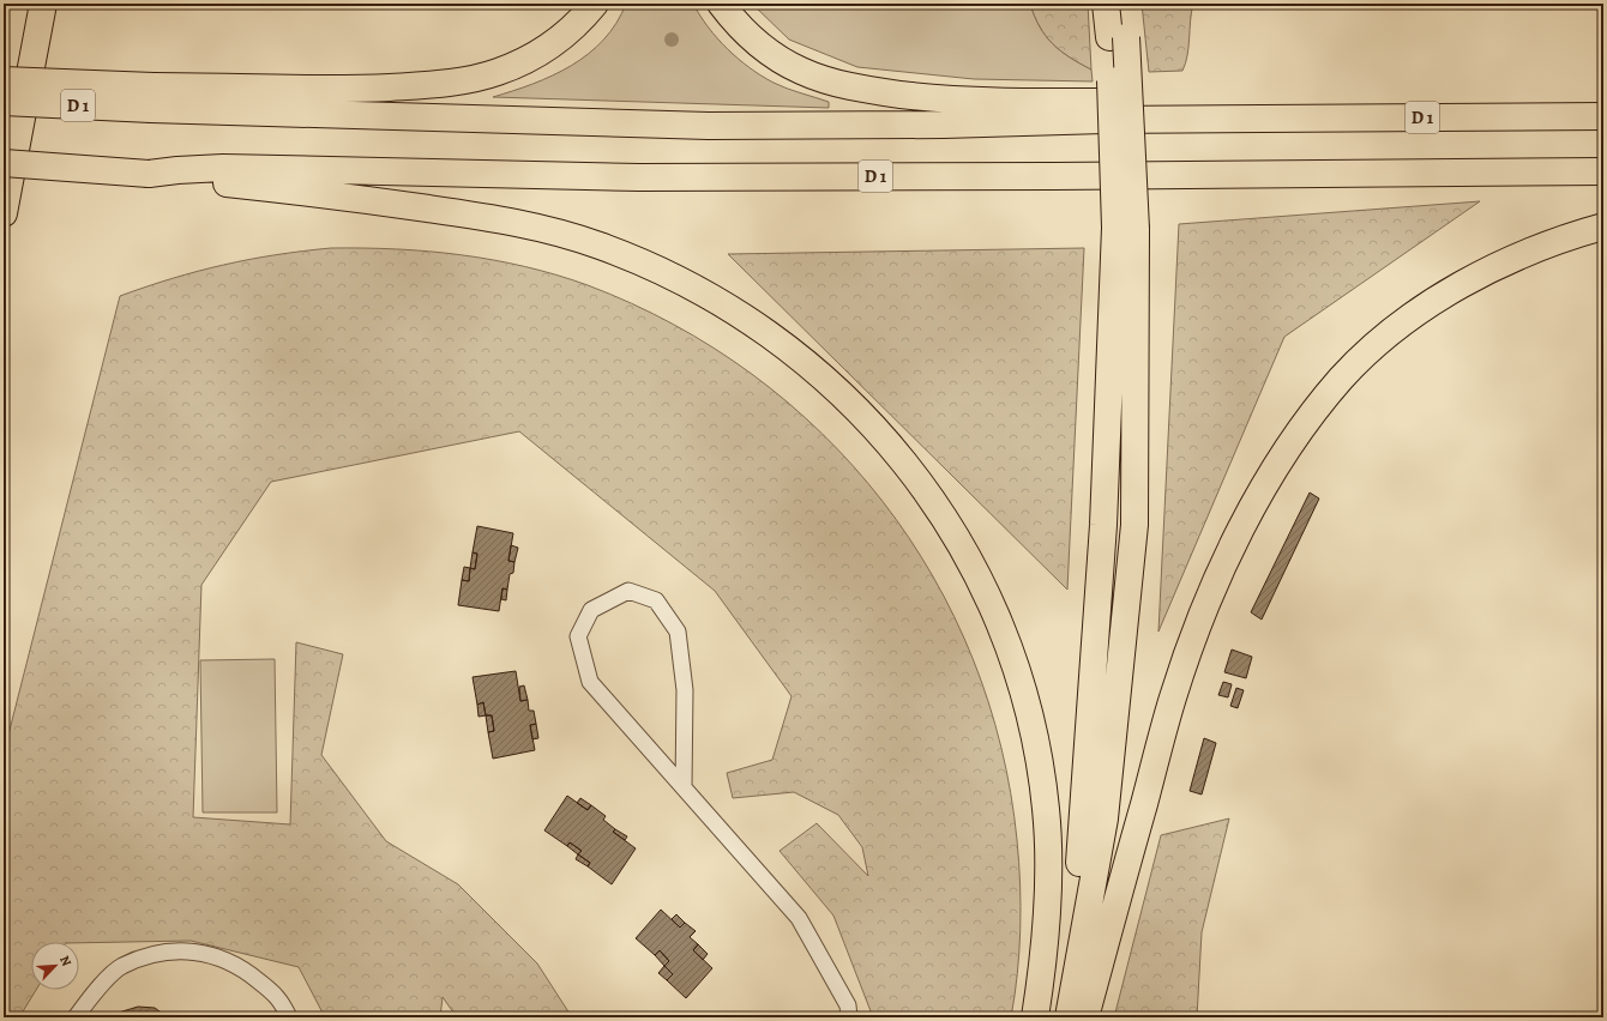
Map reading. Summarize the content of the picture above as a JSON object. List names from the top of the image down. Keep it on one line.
{"streets":{"highway":["D 1"]},"north":"top right"}
